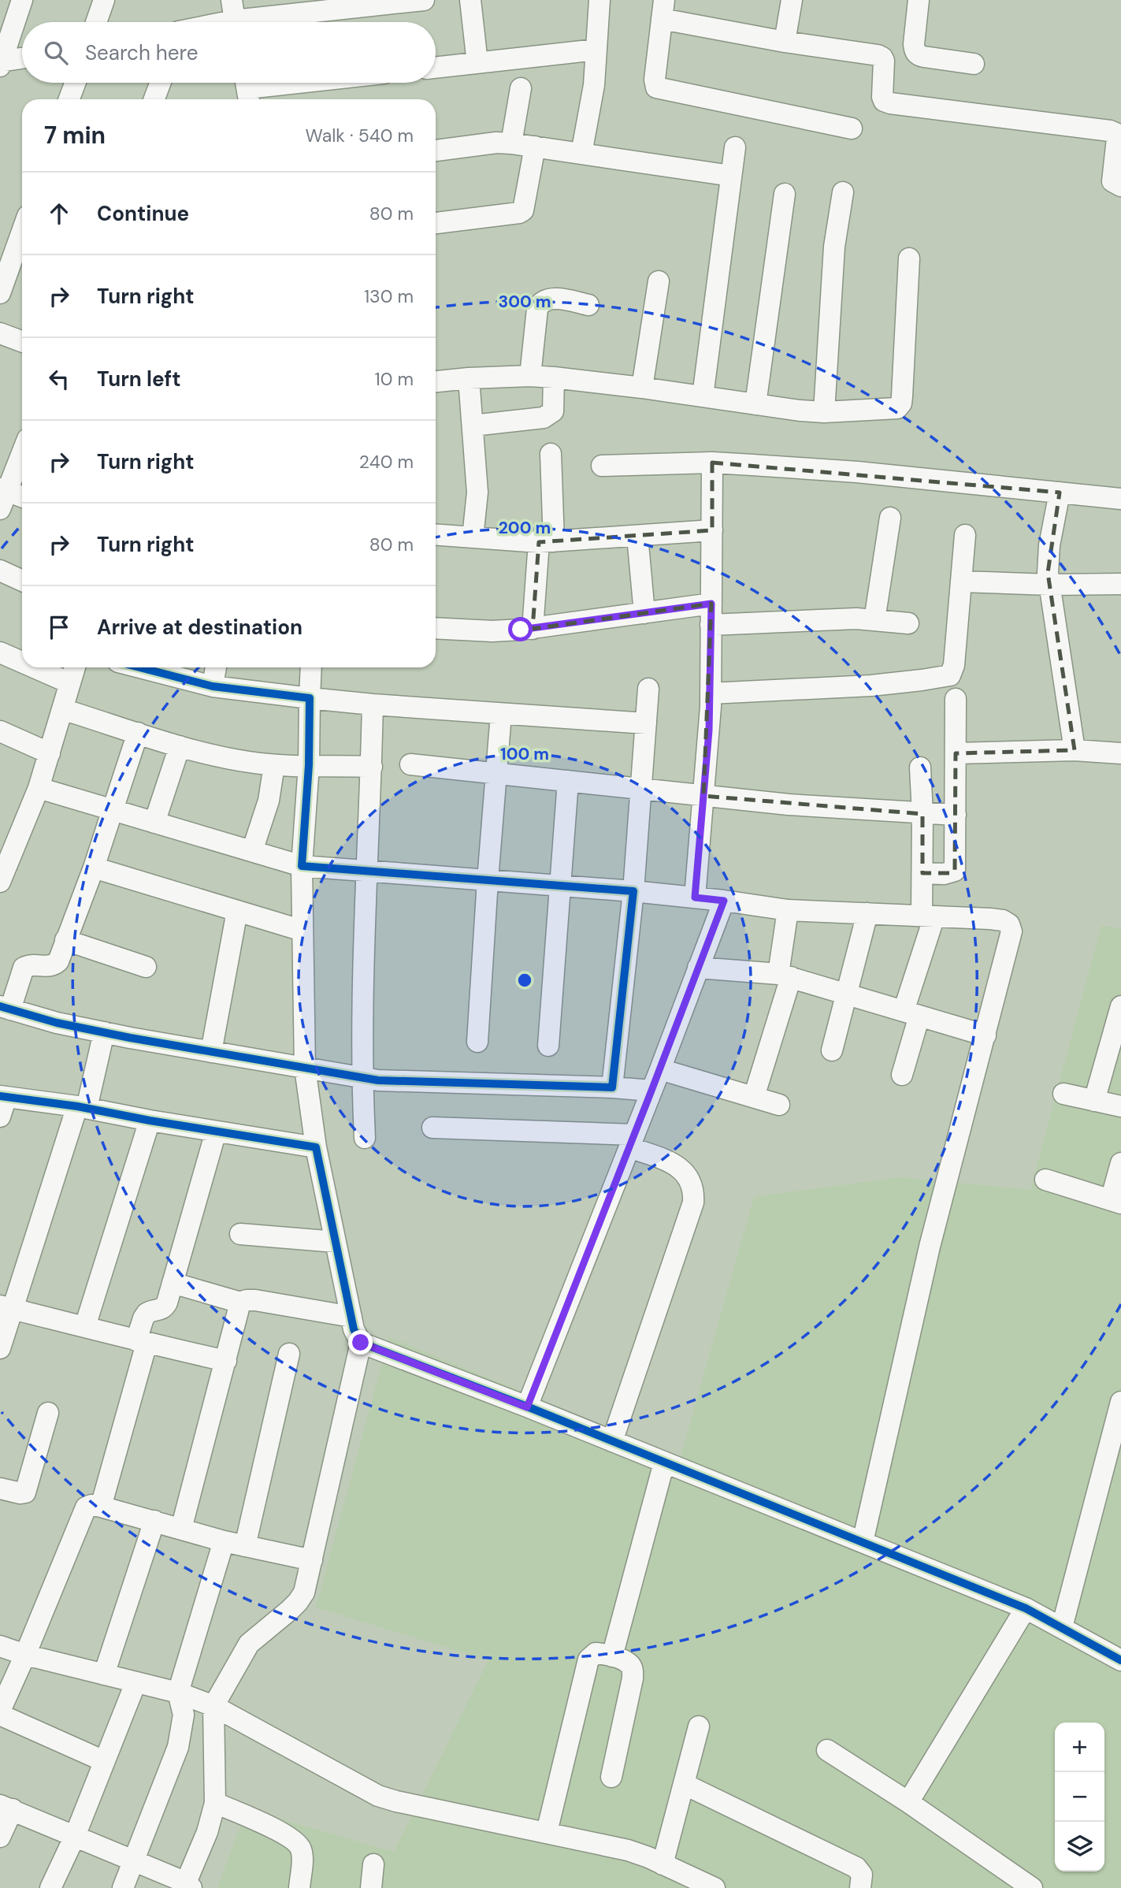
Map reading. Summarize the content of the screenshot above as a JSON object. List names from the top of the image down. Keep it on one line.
{"page":{"search":"Search here","heading":["7 min","Walk · 540 m"],"list":[["Continue","80 m"],["Turn right","130 m"],["Turn left","10 m"],["Turn right","240 m"],["Turn right","80 m"],"Arrive at destination"],"map_buttons":["+","−"]},"rings":["300 m","200 m","100 m"]}
